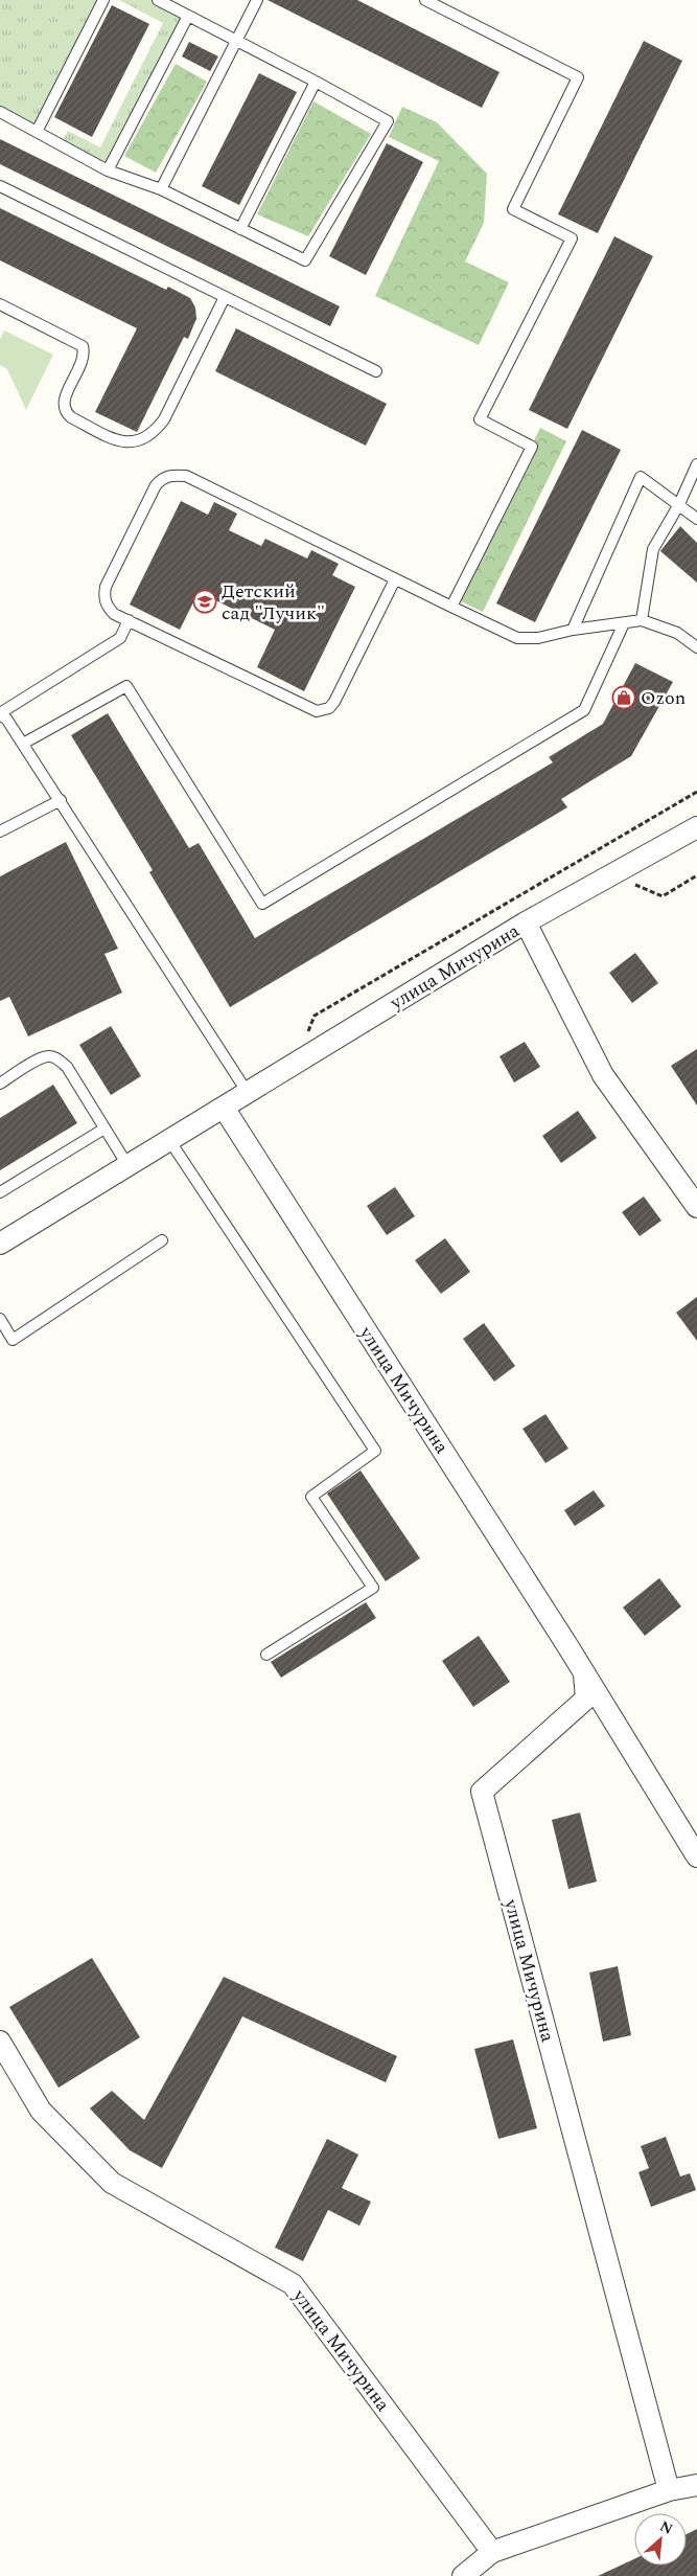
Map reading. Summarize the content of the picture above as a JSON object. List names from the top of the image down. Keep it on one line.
{"streets":{"street":["улица Мичурина"]},"places":{"school or university":["Детский сад \"Лучик\""],"shop":["Ozon"]},"north":"top right"}
